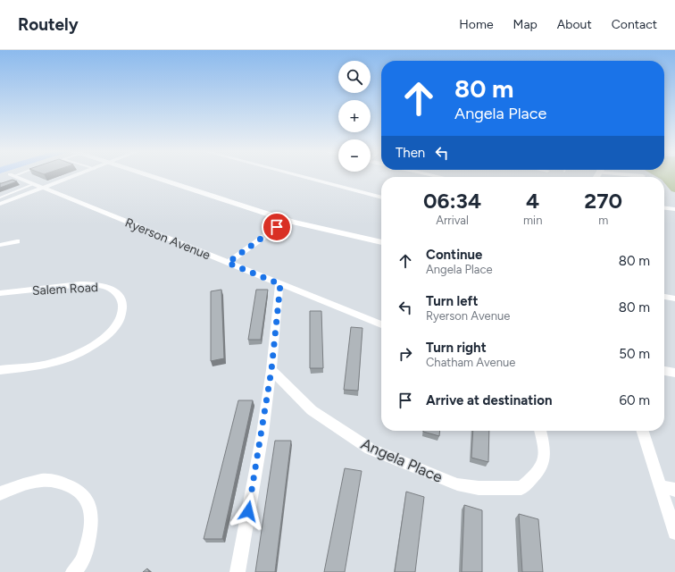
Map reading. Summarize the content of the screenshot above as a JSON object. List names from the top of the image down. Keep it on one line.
{"streets":{"street":["Ryerson Avenue","Salem Road","Angela Place"]},"page":{"header":"Routely","nav":["Home","Map","About","Contact"],"map_buttons":["+","−"],"turn":["80 m","Angela Place"],"then":"Then","eta":["06:34","Arrival","4","min","270","m"],"list":[{"name":"Continue","note":"Angela Place","value":"80 m"},{"name":"Turn left","note":"Ryerson Avenue","value":"80 m"},{"name":"Turn right","note":"Chatham Avenue","value":"50 m"},{"name":"Arrive at destination","value":"60 m"}]}}
